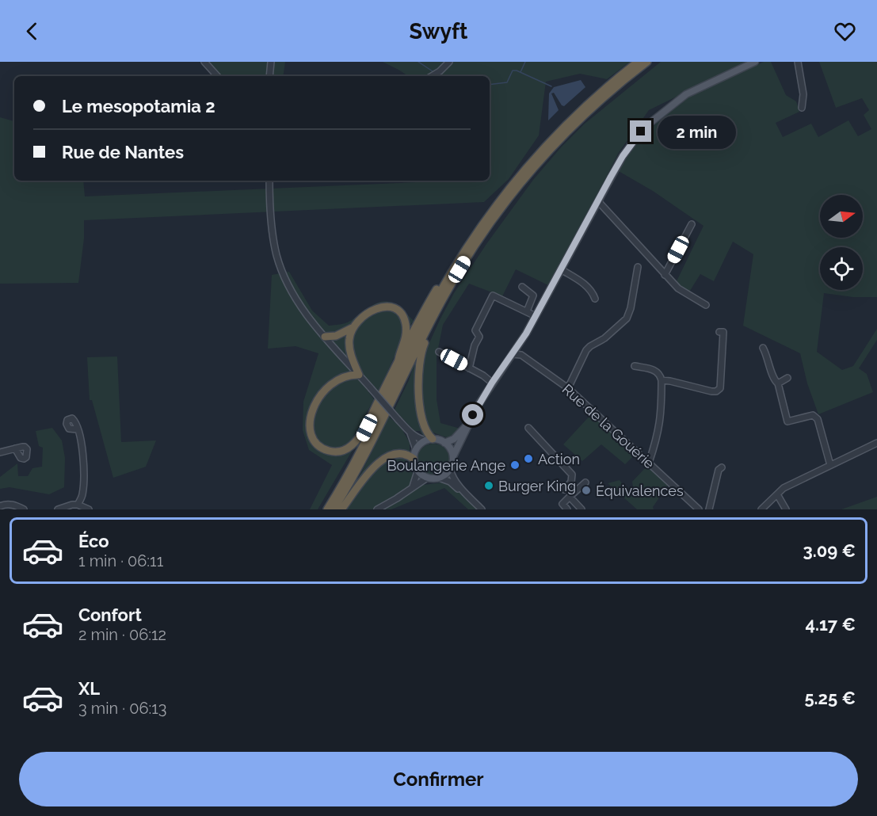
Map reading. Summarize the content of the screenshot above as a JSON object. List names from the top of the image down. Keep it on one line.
{"streets":{"street":["Rue de la Gouérie"]},"places":["Action","Boulangerie Ange","Burger King","Équivalences"],"north":"right","page":{"header":"Swyft","banner":["Le mesopotamia 2","Rue de Nantes"],"bubble":"2 min","list":[{"name":"Éco","note":"1 min · 06:11","value":"3.09 €"},{"name":"Confort","note":"2 min · 06:12","value":"4.17 €"},{"name":"XL","note":"3 min · 06:13","value":"5.25 €"}],"buttons":"Confirmer"}}
